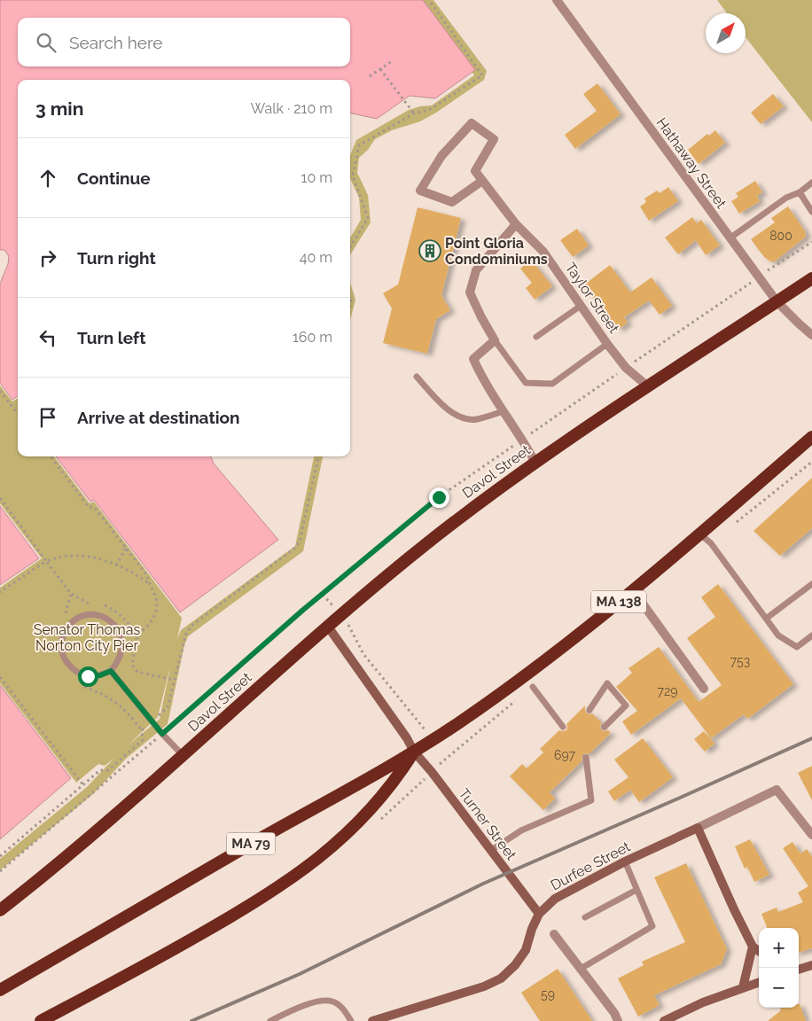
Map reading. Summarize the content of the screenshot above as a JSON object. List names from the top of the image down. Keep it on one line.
{"streets":{"highway":["Davol Street","MA 138","MA 79"],"main road":["Turner Street","Durfee Street"],"street":["Hathaway Street","Taylor Street"]},"crossings":[["Hathaway Street","Davol Street"],["Taylor Street","Davol Street"],["Davol Street","Turner Street"],["MA 138","Turner Street"],["MA 138","MA 79"],["Turner Street","MA 79"],["Turner Street","Durfee Street"]],"parks":["Senator Thomas Norton City Pier"],"places":{"building":["Point Gloria Condominiums"]},"house_numbers":["800","753","729","697","59"],"north":"top right","page":{"search":"Search here","heading":["3 min","Walk · 210 m"],"list":[["Continue","10 m"],["Turn right","40 m"],["Turn left","160 m"],"Arrive at destination"],"map_buttons":["+","−"]}}
